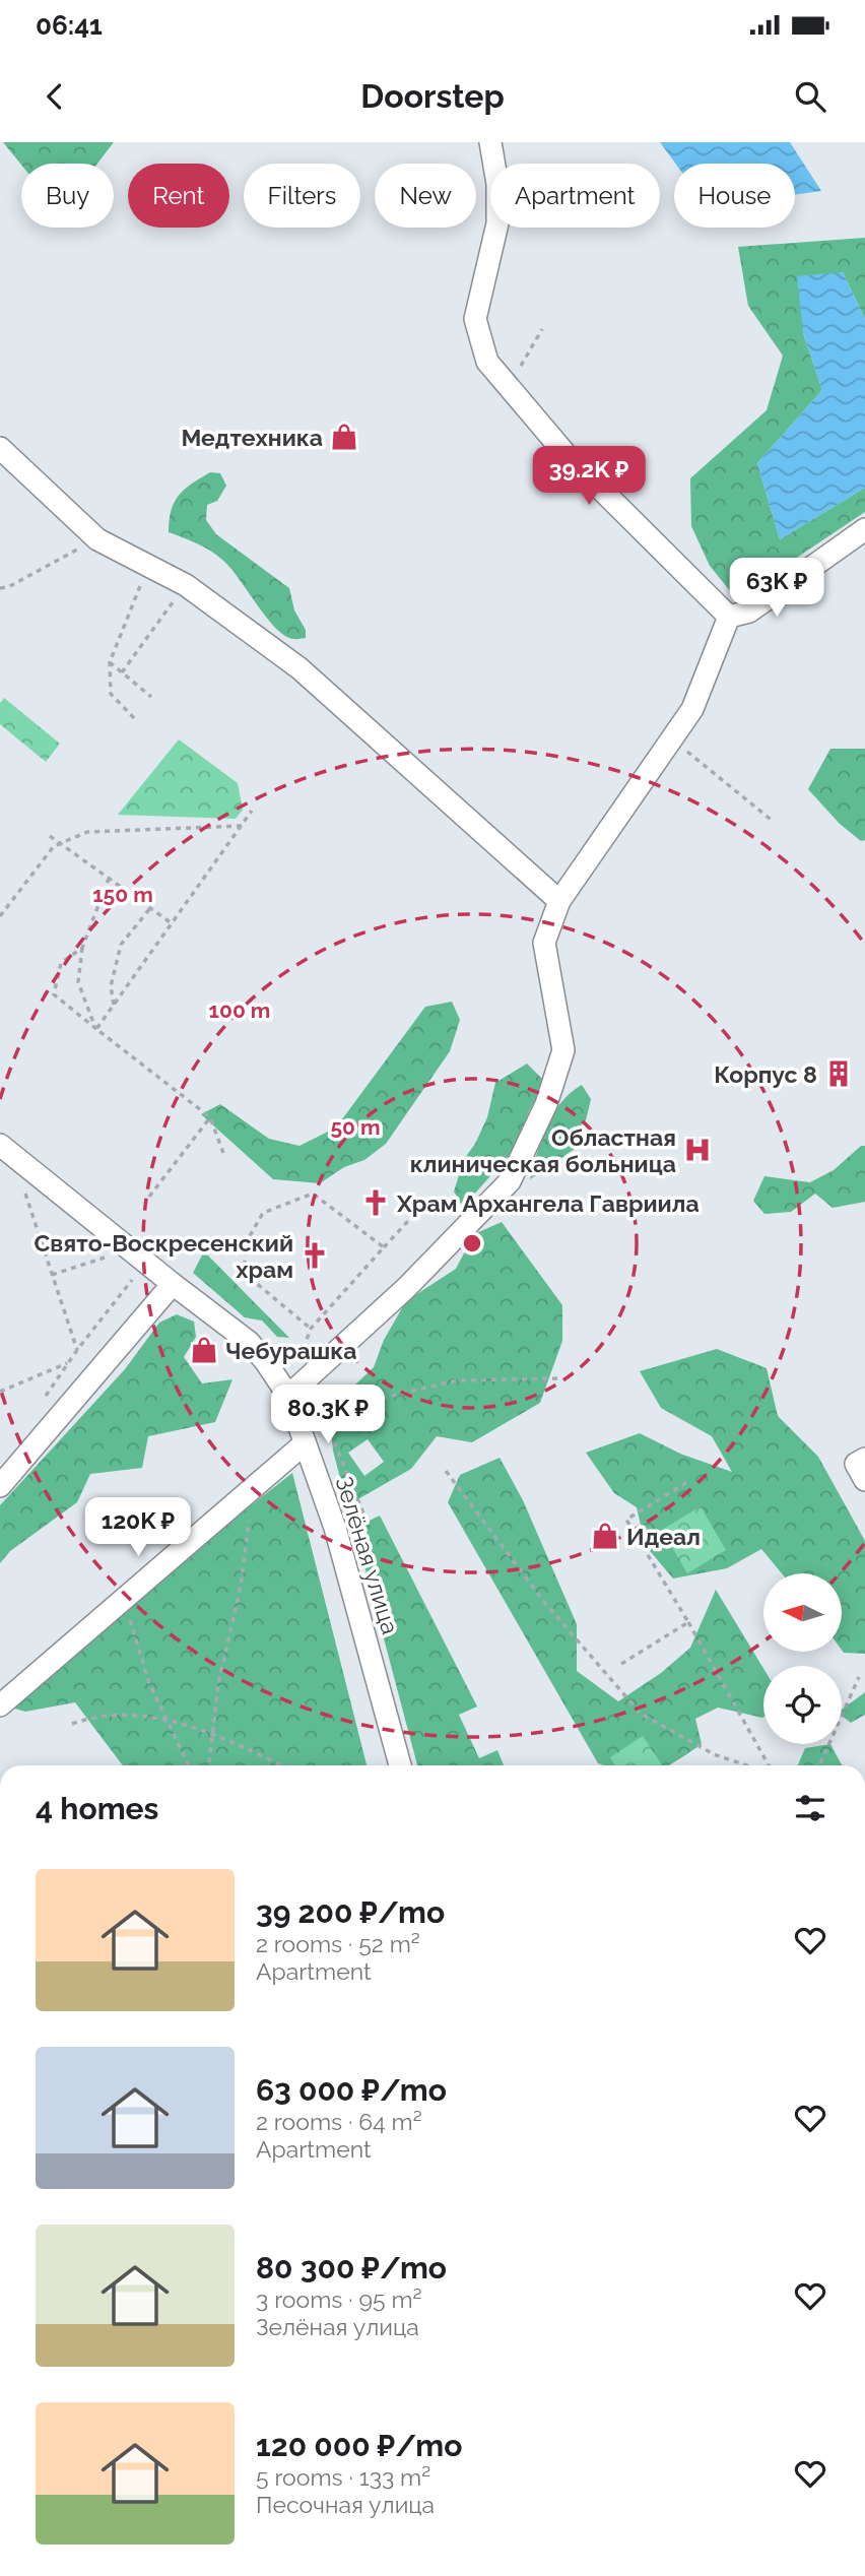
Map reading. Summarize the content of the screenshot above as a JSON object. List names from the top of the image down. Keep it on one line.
{"streets":{"street":["Зелёная улица"]},"places":{"shop":["Медтехника","Чебурашка","Идеал"],"building":["Корпус 8"],"hospital":["Областная клиническая больница"],"church":["Храм Архангела Гавриила","Свято-Воскресенский храм"]},"north":"left","page":{"status":"06:41","header":"Doorstep","chip":["Buy","Rent","Filters","New","Apartment","House"],"price":["39.2K ₽","63K ₽","80.3K ₽","120K ₽"],"heading":"4 homes","list":[{"name":"39 200 ₽/mo","note":"2 rooms · 52 m² · Apartment"},{"name":"63 000 ₽/mo","note":"2 rooms · 64 m² · Apartment"},{"name":"80 300 ₽/mo","note":"3 rooms · 95 m² · Зелёная улица"},{"name":"120 000 ₽/mo","note":"5 rooms · 133 m² · Песочная улица"}]},"rings":["150 m","100 m","50 m"]}
